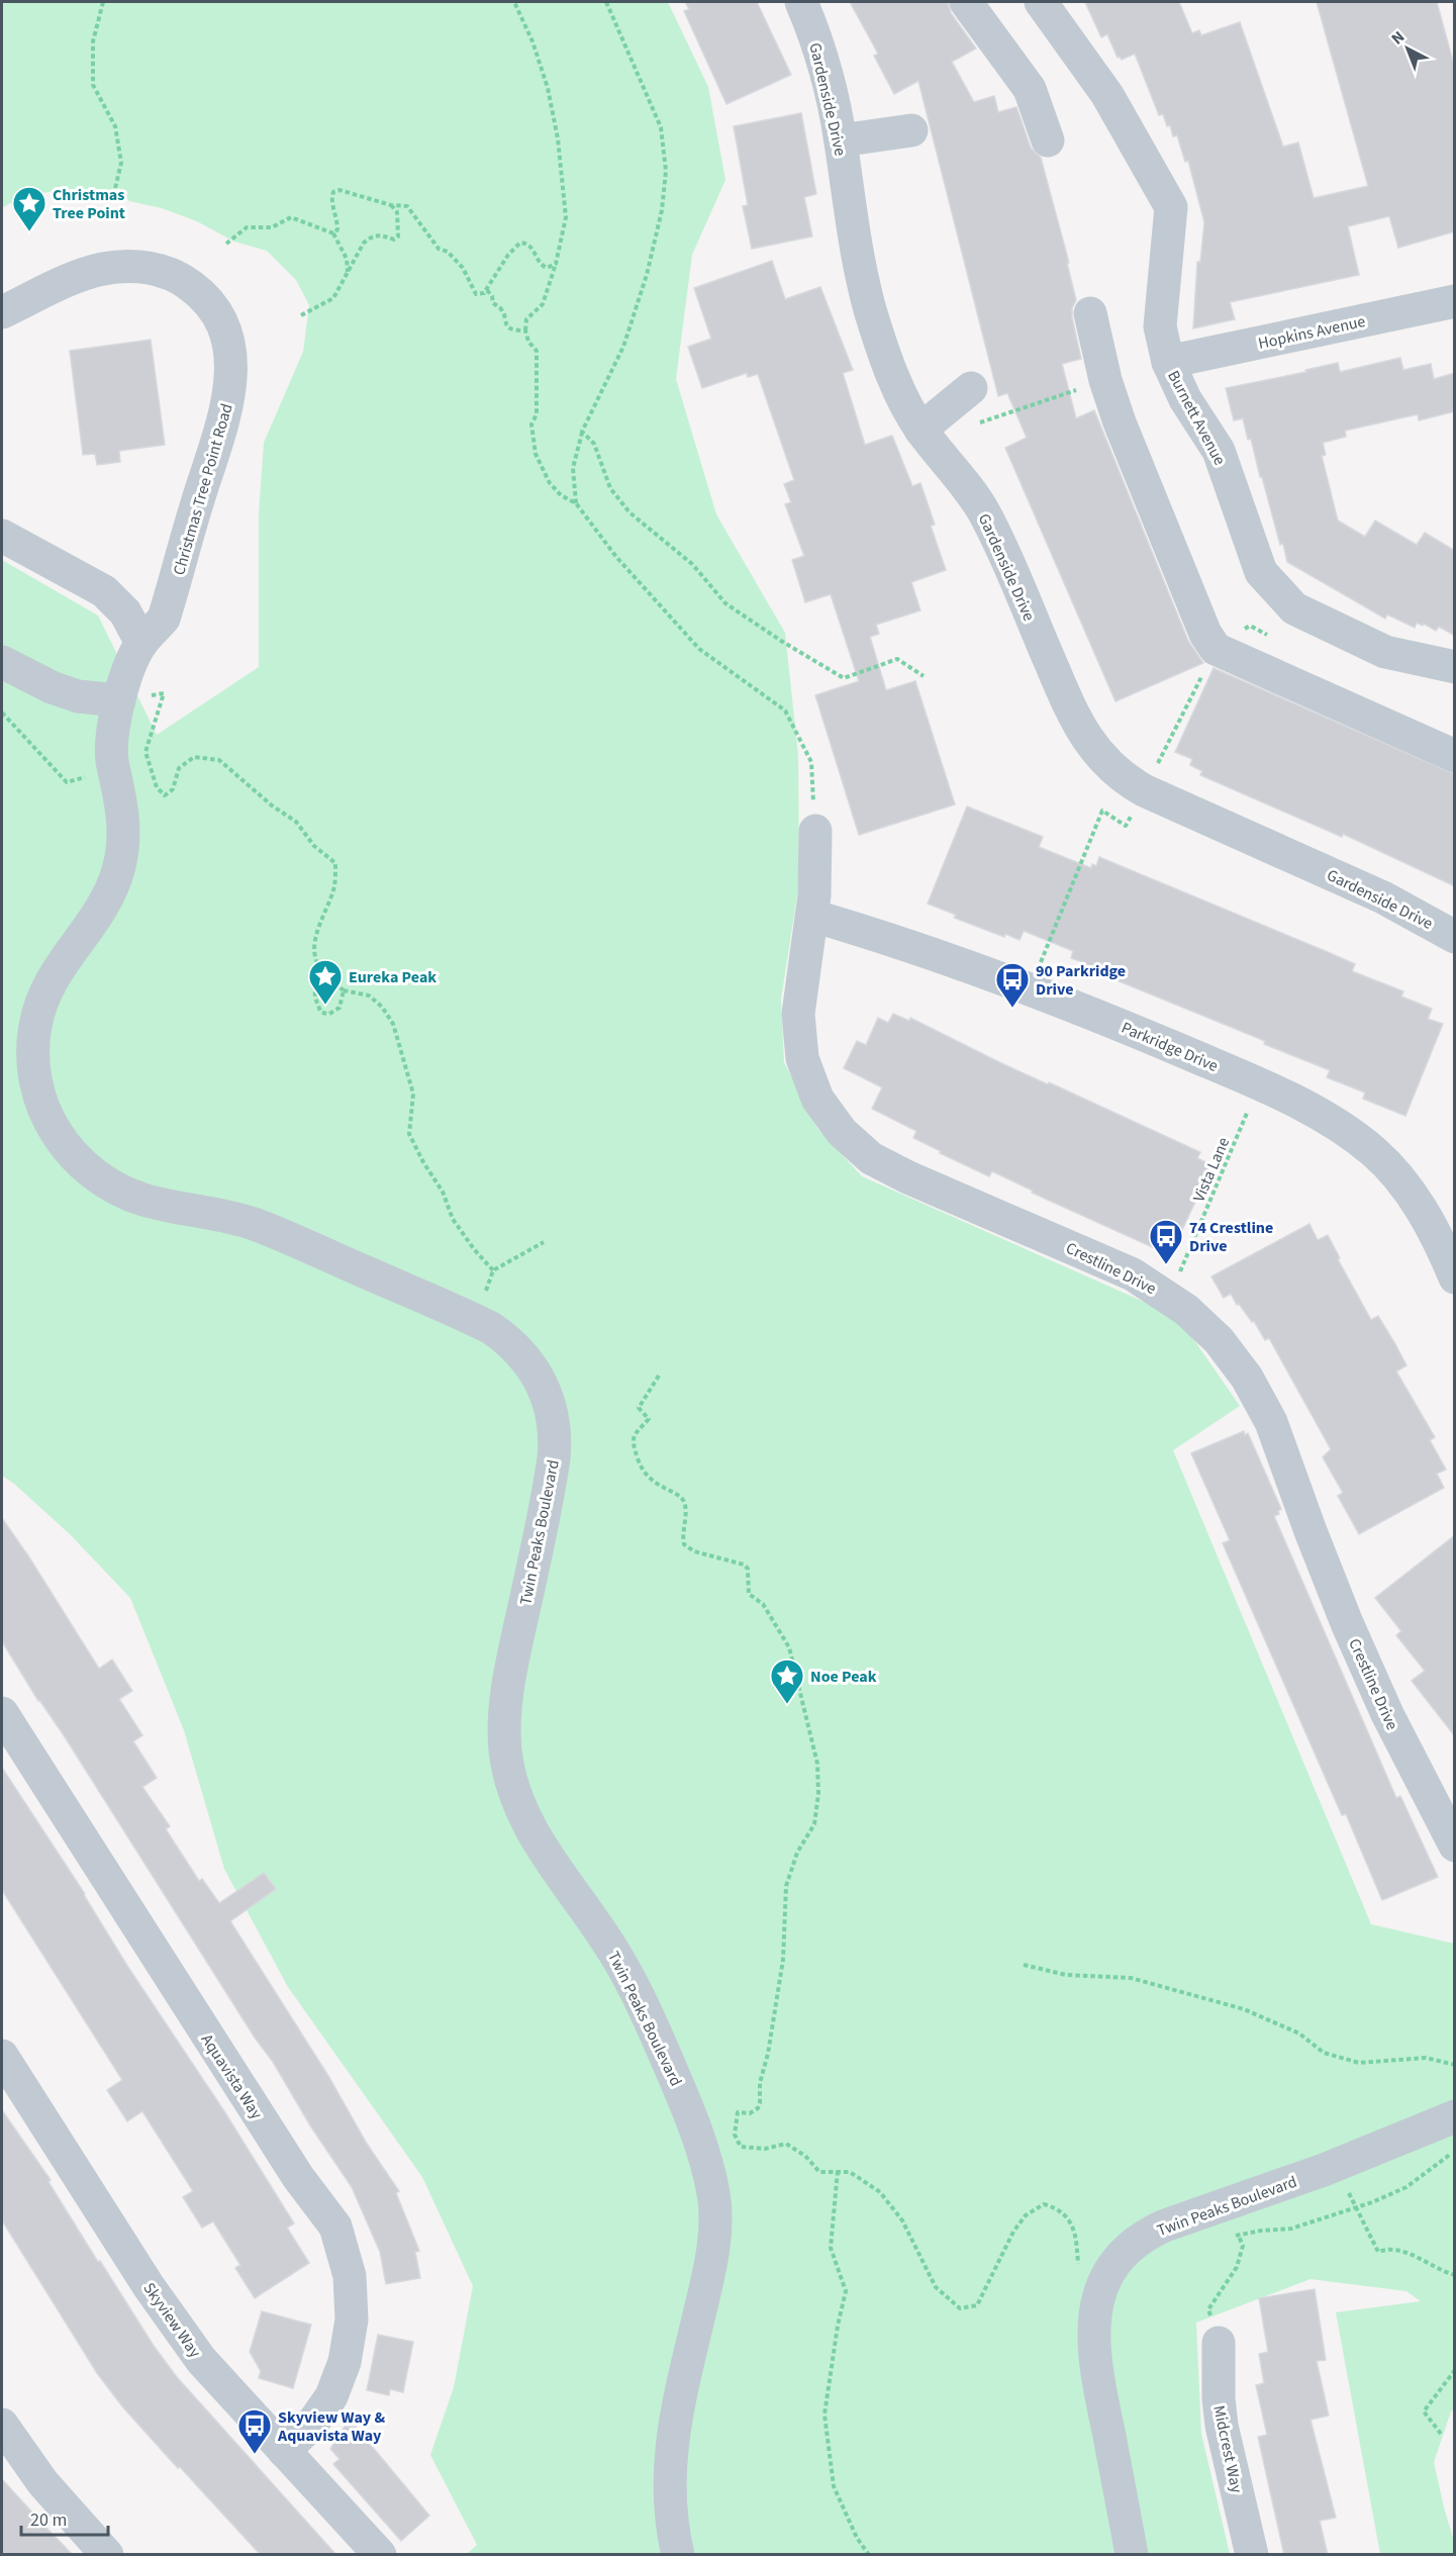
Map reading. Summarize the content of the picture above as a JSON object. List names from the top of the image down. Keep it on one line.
{"streets":{"street":["Gardenside Drive","Hopkins Avenue","Burnett Avenue","Christmas Tree Point Road","Parkridge Drive","Crestline Drive","Twin Peaks Boulevard","Aquavista Way","Skyview Way","Midcrest Way"],"path":["Vista Lane"]},"crossings":[["Hopkins Avenue","Burnett Avenue"],["Christmas Tree Point Road","Twin Peaks Boulevard"],["Parkridge Drive","Vista Lane"],["Parkridge Drive","Crestline Drive"],["Vista Lane","Crestline Drive"],["Aquavista Way","Skyview Way"]],"places":{"place":["Christmas Tree Point","Eureka Peak","Noe Peak"],"bus stop":["90 Parkridge Drive","74 Crestline Drive","Skyview Way & Aquavista Way"]},"scale_bar":"20 m","north":"top left"}
